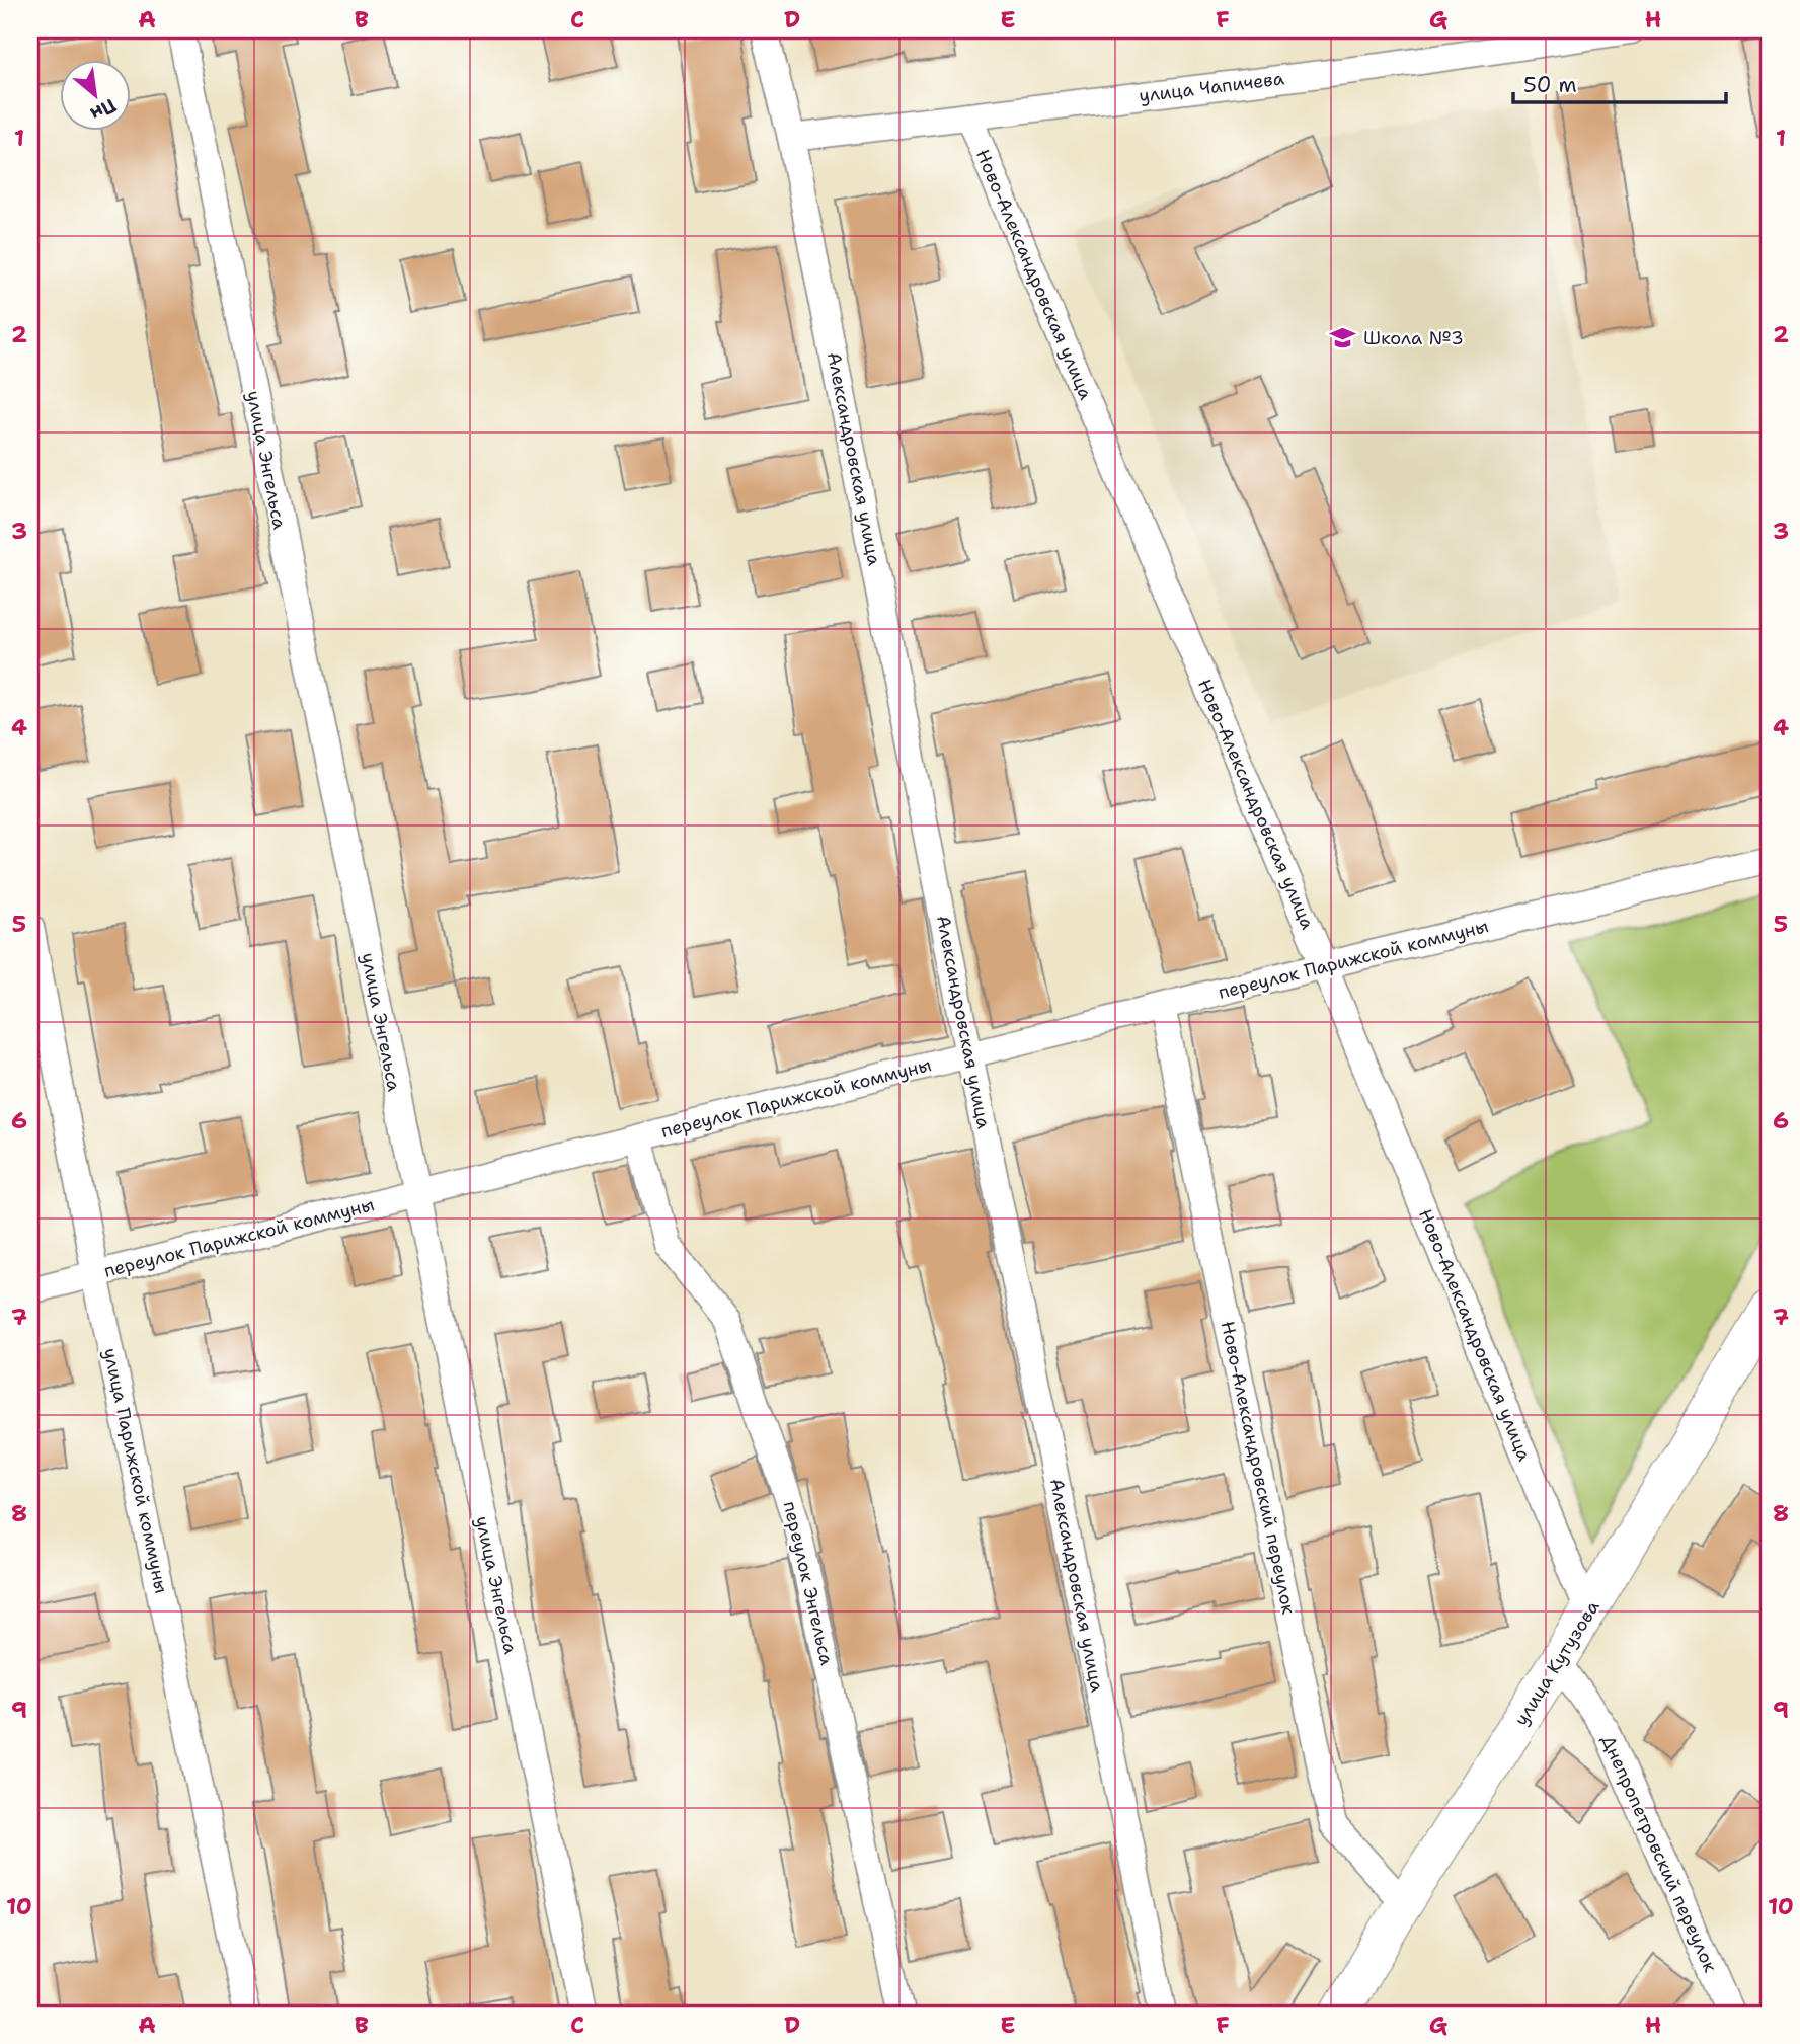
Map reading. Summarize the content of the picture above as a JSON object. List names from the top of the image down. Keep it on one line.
{"streets":{"main road":["улица Кутузова"],"street":["улица Чапичева","Ново-Александровская улица","Александровская улица","улица Энгельса","переулок Парижской коммуны","Ново-Александровский переулок","улица Парижской коммуны","переулок Энгельса","Днепропетровский переулок"]},"crossings":[["улица Чапичева","Ново-Александровская улица"],["улица Чапичева","Александровская улица"],["Ново-Александровская улица","переулок Парижской коммуны"],["Ново-Александровская улица","улица Кутузова"],["Александровская улица","переулок Парижской коммуны"],["улица Энгельса","переулок Парижской коммуны"],["переулок Парижской коммуны","Ново-Александровский переулок"],["переулок Парижской коммуны","улица Парижской коммуны"],["переулок Парижской коммуны","переулок Энгельса"],["Ново-Александровский переулок","улица Кутузова"],["улица Кутузова","Днепропетровский переулок"]],"places":{"school or university":["Школа №3"]},"scale_bar":"50 m","north":"bottom right","grid":{"columns":["A","B","C","D","E","F","G","H"],"rows":["1","2","3","4","5","6","7","8","9","10"]}}
